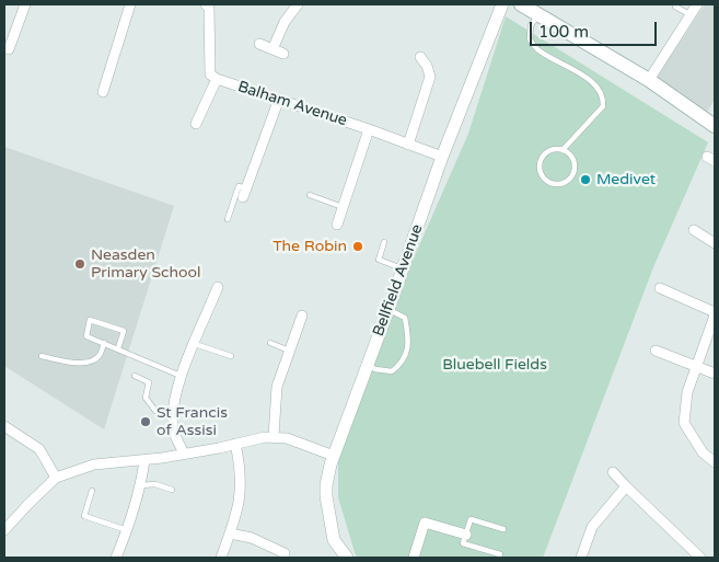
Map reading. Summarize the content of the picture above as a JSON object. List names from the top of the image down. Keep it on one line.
{"streets":{"street":["Balham Avenue","Bellfield Avenue"]},"crossings":[["Balham Avenue","Bellfield Avenue"]],"parks":["Bluebell Fields"],"places":["Medivet","The Robin","Neasden Primary School","St Francis of Assisi"],"scale_bar":"100 m"}
